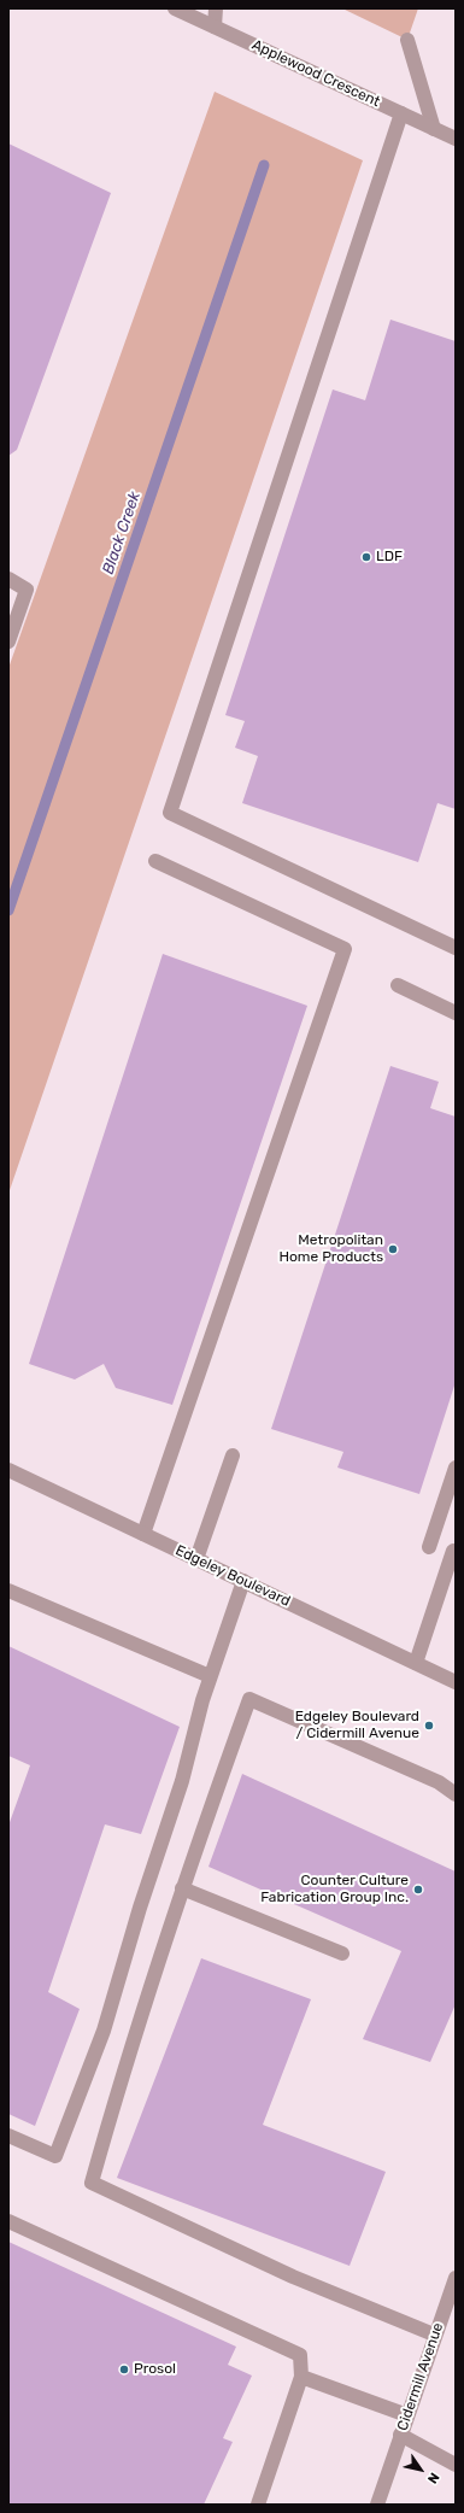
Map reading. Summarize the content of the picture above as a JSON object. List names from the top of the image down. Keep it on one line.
{"streets":{"street":["Applewood Crescent","Edgeley Boulevard","Cidermill Avenue"]},"water":["Black Creek"],"places":["LDF","Metropolitan Home Products","Edgeley Boulevard / Cidermill Avenue","Counter Culture Fabrication Group Inc.","Prosol"],"north":"bottom right"}
